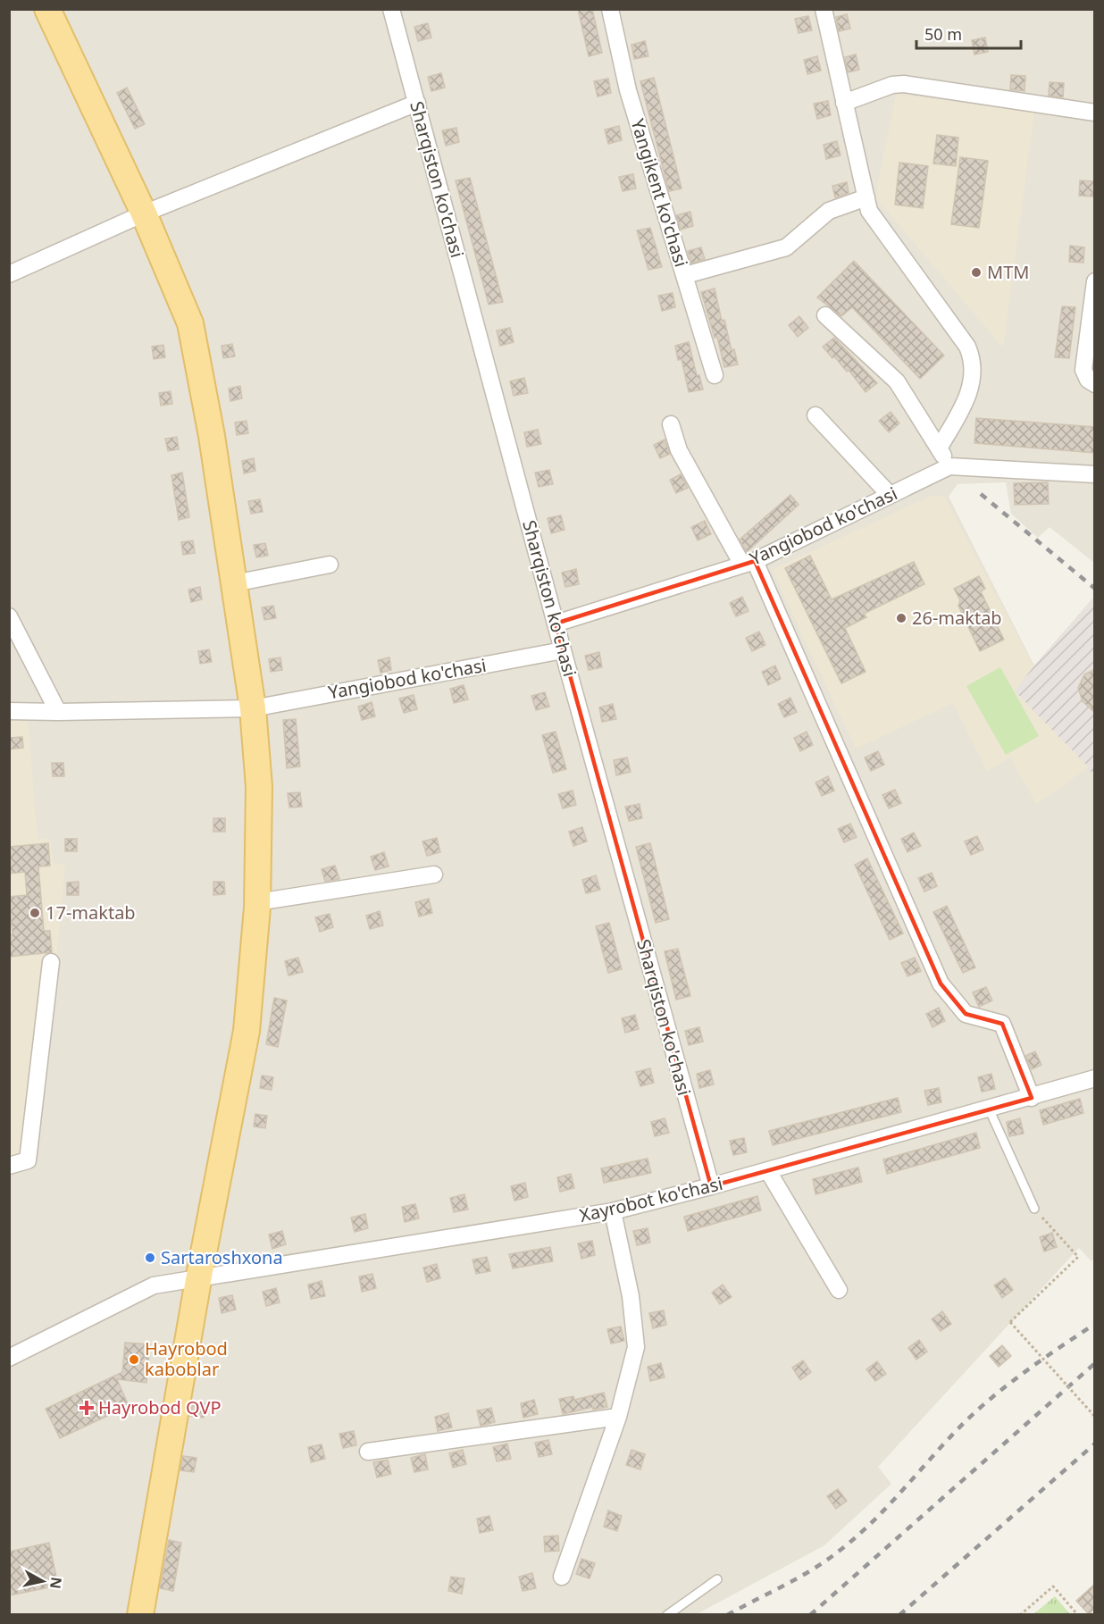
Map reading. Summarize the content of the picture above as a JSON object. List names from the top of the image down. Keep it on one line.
{"streets":{"street":["Sharqiston ko'chasi","Yangikent ko'chasi","Yangiobod ko'chasi","Xayrobot ko'chasi"]},"crossings":[["Sharqiston ko'chasi","Yangiobod ko'chasi"],["Sharqiston ko'chasi","Xayrobot ko'chasi"]],"places":{"other":["MTM","26-maktab","17-maktab","Sartaroshxona","Hayrobod kaboblar"],"health":["Hayrobod QVP"]},"scale_bar":"50 m","north":"right"}
